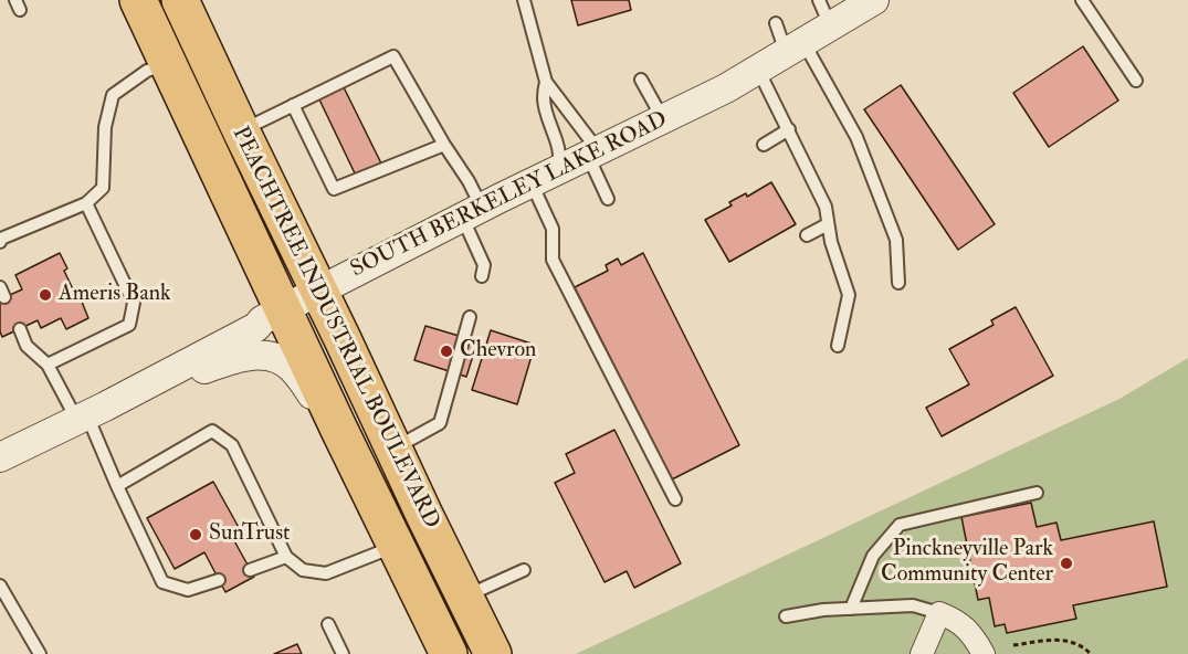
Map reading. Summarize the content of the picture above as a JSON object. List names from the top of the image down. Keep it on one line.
{"streets":{"highway":["PEACHTREE INDUSTRIAL BOULEVARD"],"street":["SOUTH BERKELEY LAKE ROAD"]},"crossings":[["SOUTH BERKELEY LAKE ROAD","PEACHTREE INDUSTRIAL BOULEVARD"]],"places":["Ameris Bank","Chevron","SunTrust","Pinckneyville Park Community Center"]}
